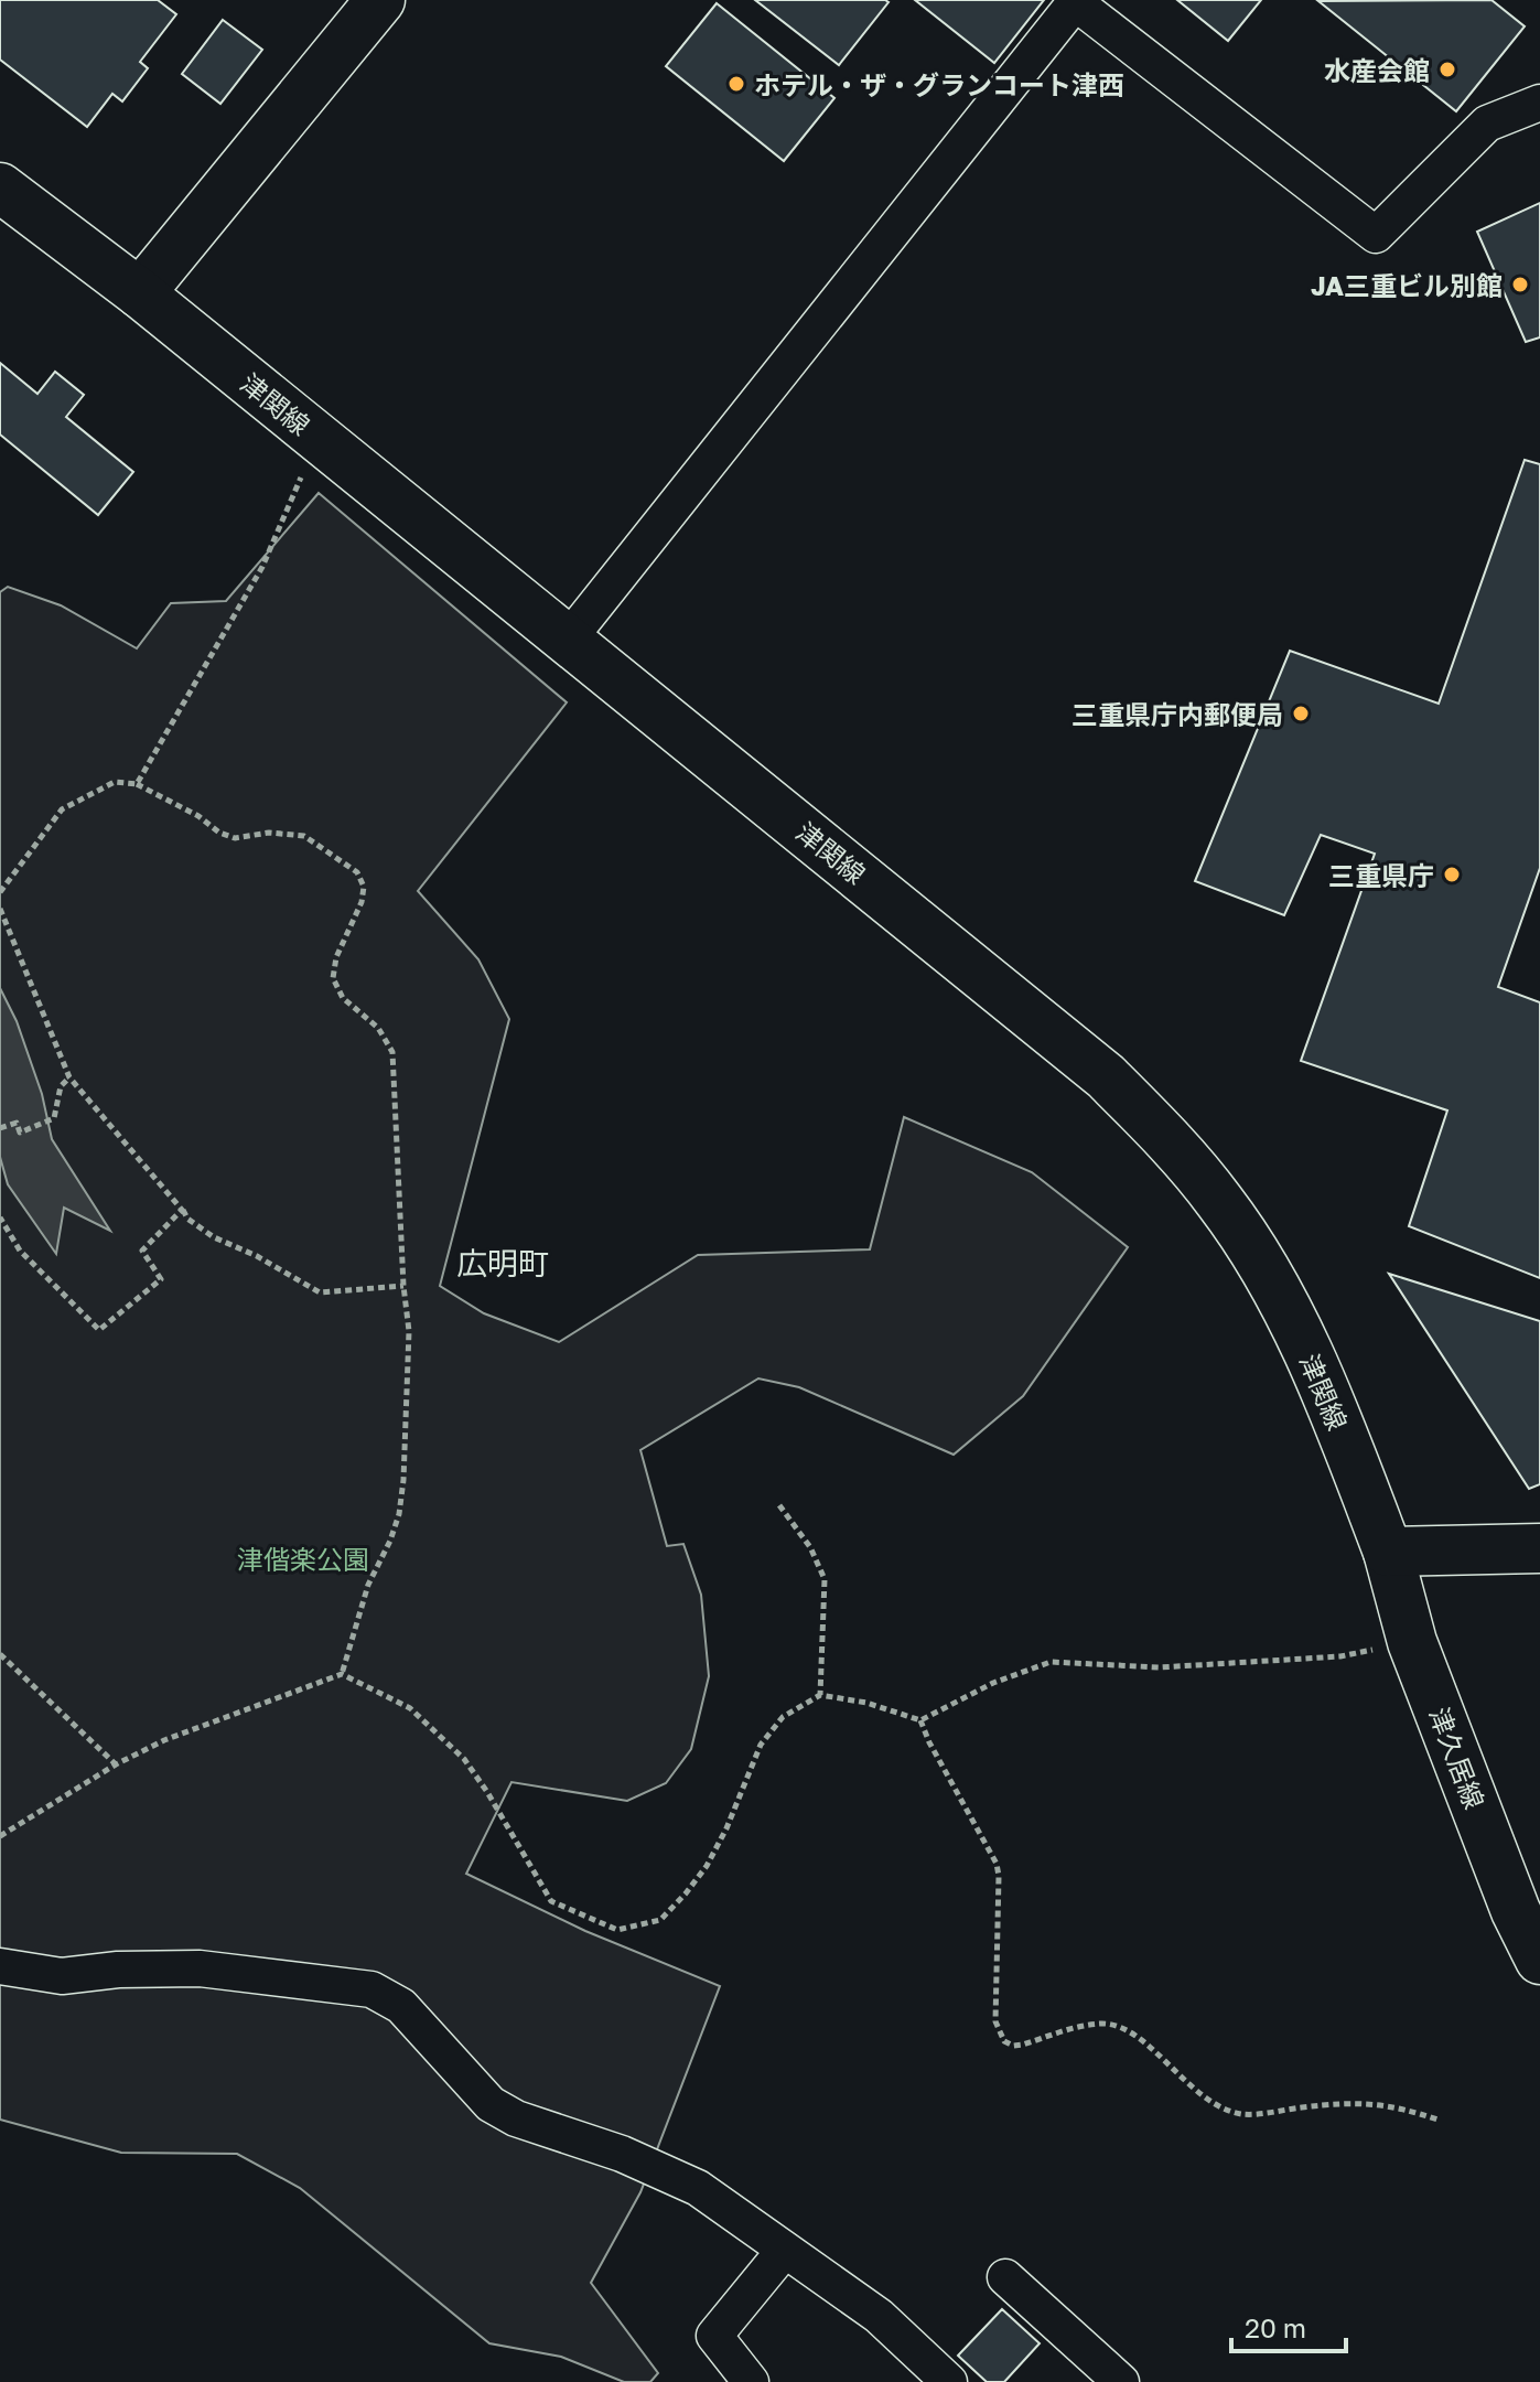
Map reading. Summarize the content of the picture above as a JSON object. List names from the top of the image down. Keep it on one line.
{"streets":{"main road":["津関線","津久居線"]},"crossings":[["津関線","津久居線"]],"districts":["広明町"],"parks":["津偕楽公園"],"places":["水産会館","ホテル・ザ・グランコート津西","JA三重ビル別館","三重県庁内郵便局","三重県庁"],"scale_bar":"20 m"}
